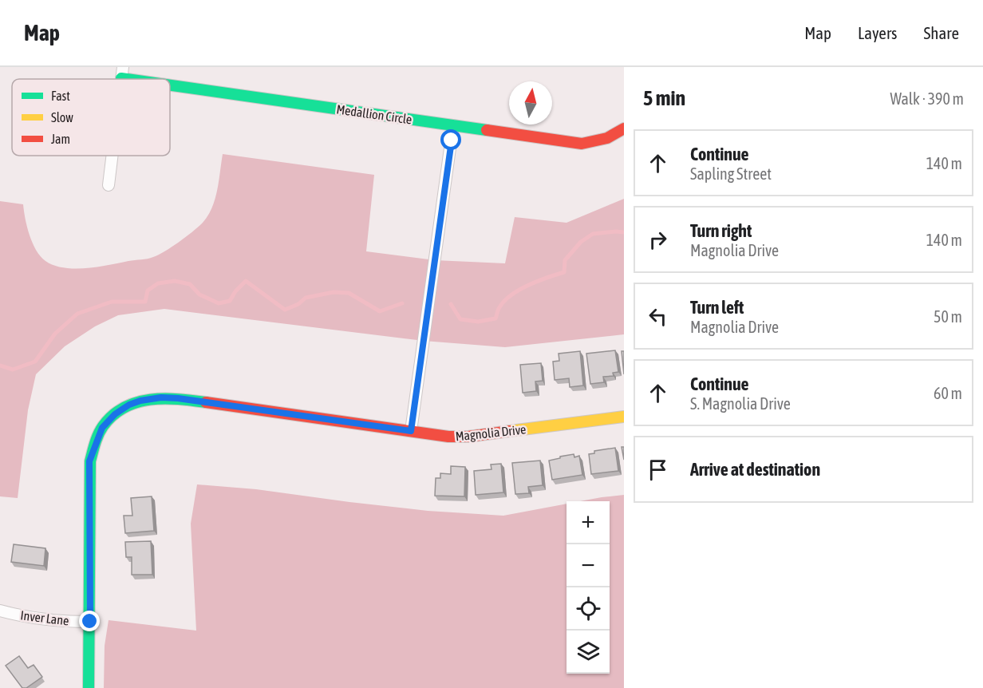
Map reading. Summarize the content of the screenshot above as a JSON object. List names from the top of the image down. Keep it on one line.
{"streets":{"street":["Medallion Circle","Magnolia Drive","Inver Lane"]},"crossings":[["Magnolia Drive","Inver Lane"]],"legend":["Fast","Slow","Jam"],"north":"top","page":{"header":"Map","nav":["Map","Layers","Share"],"heading":["5 min","Walk · 390 m"],"list":[["Continue","Sapling Street","140 m"],["Turn right","Magnolia Drive","140 m"],["Turn left","Magnolia Drive","50 m"],["Continue","S. Magnolia Drive","60 m"],"Arrive at destination"],"map_buttons":["+","−"]}}
